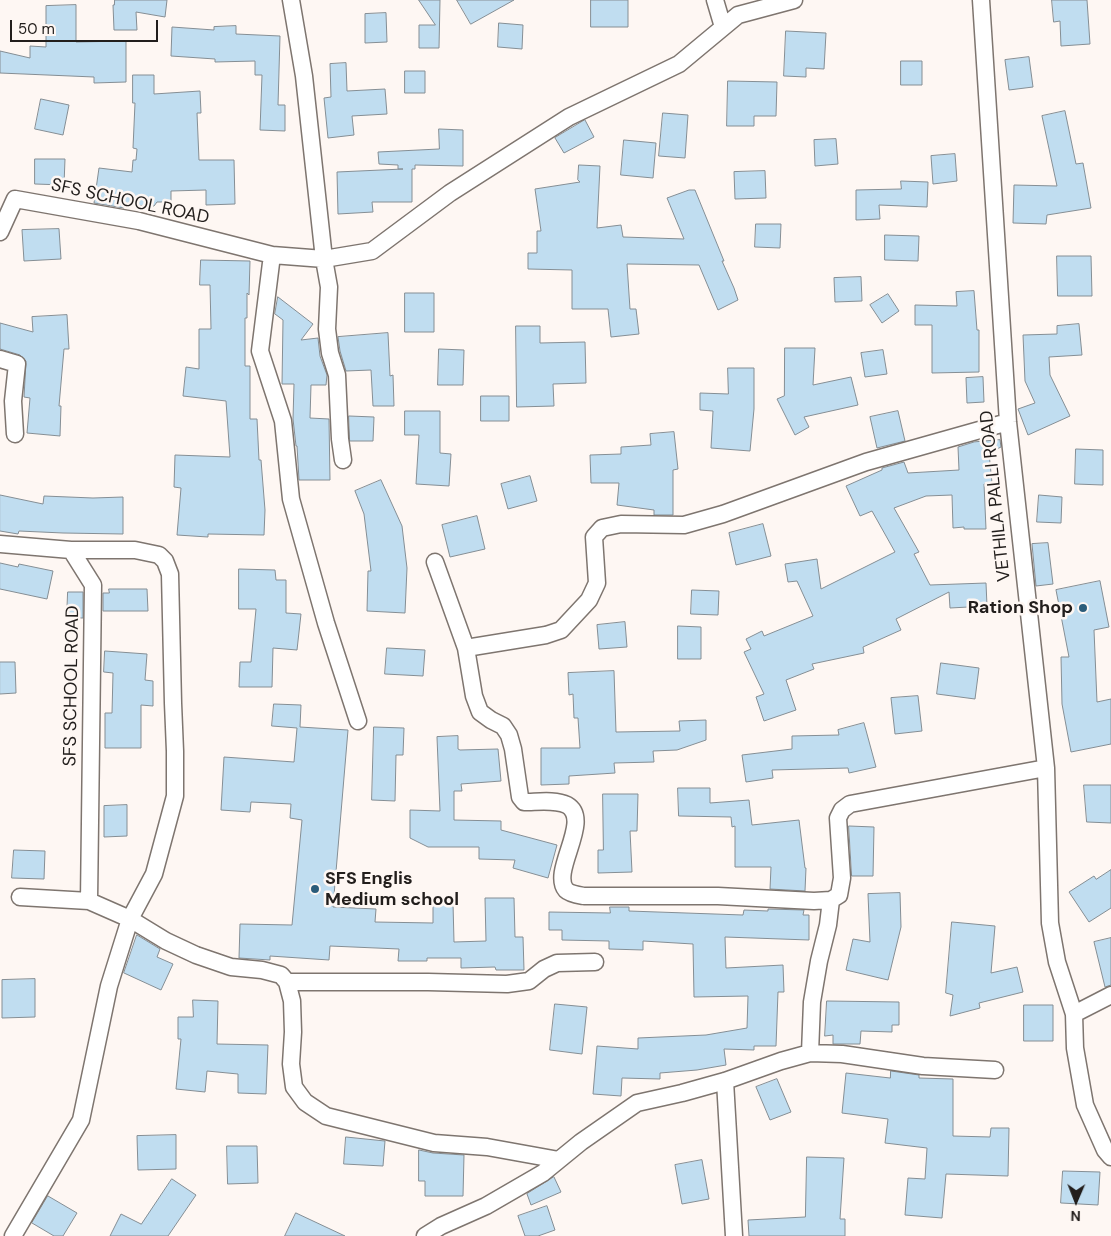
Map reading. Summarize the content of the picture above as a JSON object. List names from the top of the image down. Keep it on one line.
{"streets":{"street":["SFS SCHOOL ROAD","VETHILA PALLI ROAD"]},"places":["Ration Shop","SFS Englis Medium school"],"scale_bar":"50 m","north":"bottom"}
